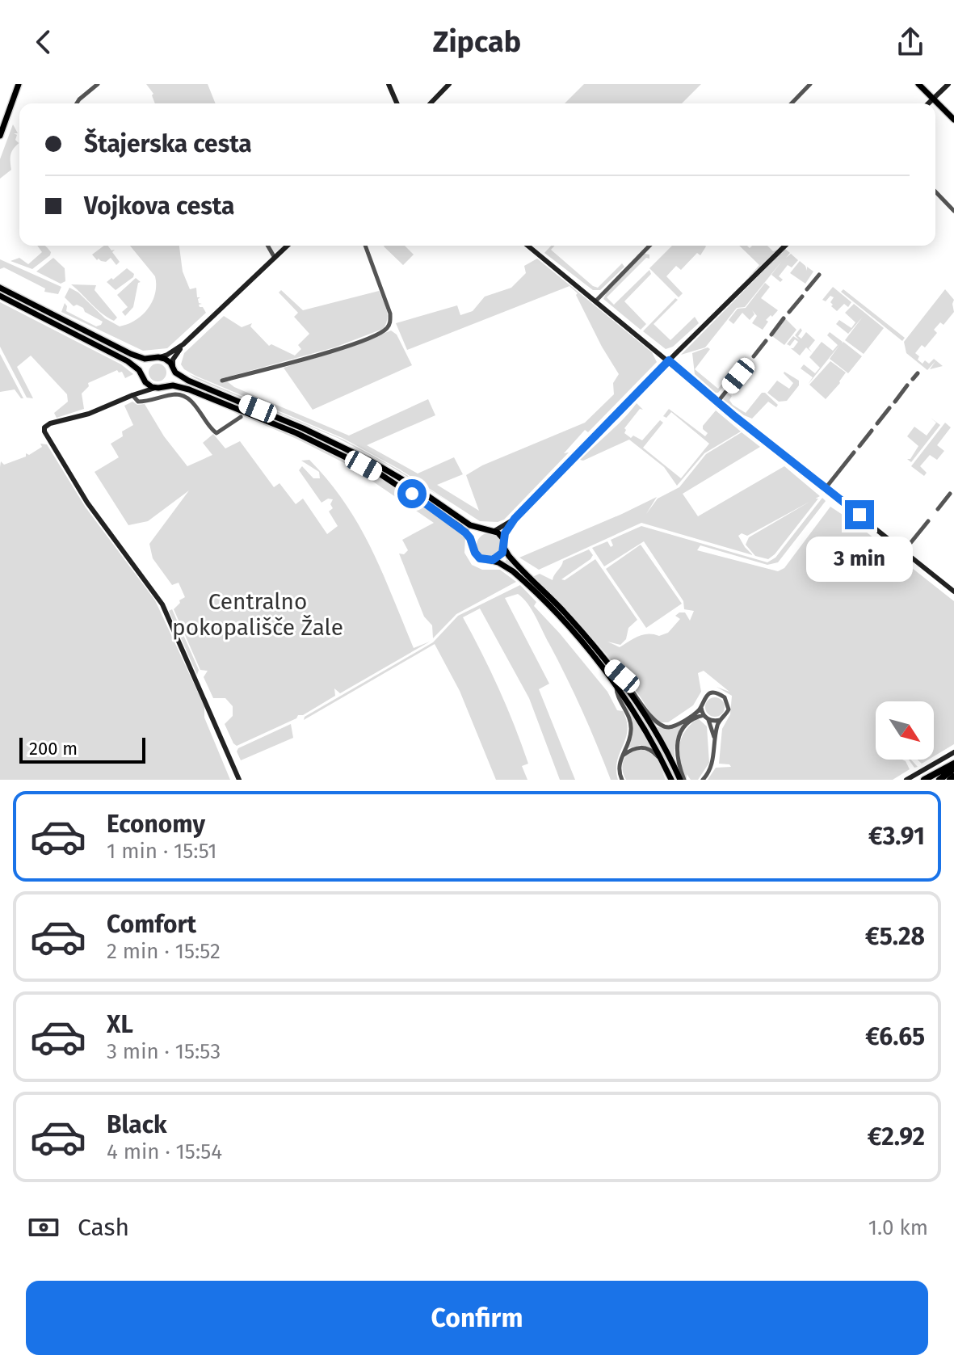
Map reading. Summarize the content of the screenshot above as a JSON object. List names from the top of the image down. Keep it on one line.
{"parks":["Centralno pokopališče Žale"],"scale_bar":"200 m","north":"bottom right","page":{"header":"Zipcab","banner":["Štajerska cesta","Vojkova cesta"],"bubble":"3 min","scale":"200 m","list":[{"name":"Economy","note":"1 min · 15:51","value":"€3.91"},{"name":"Comfort","note":"2 min · 15:52","value":"€5.28"},{"name":"XL","note":"3 min · 15:53","value":"€6.65"},{"name":"Black","note":"4 min · 15:54","value":"€2.92"}],"pay":["Cash","1.0 km"],"buttons":"Confirm"}}
